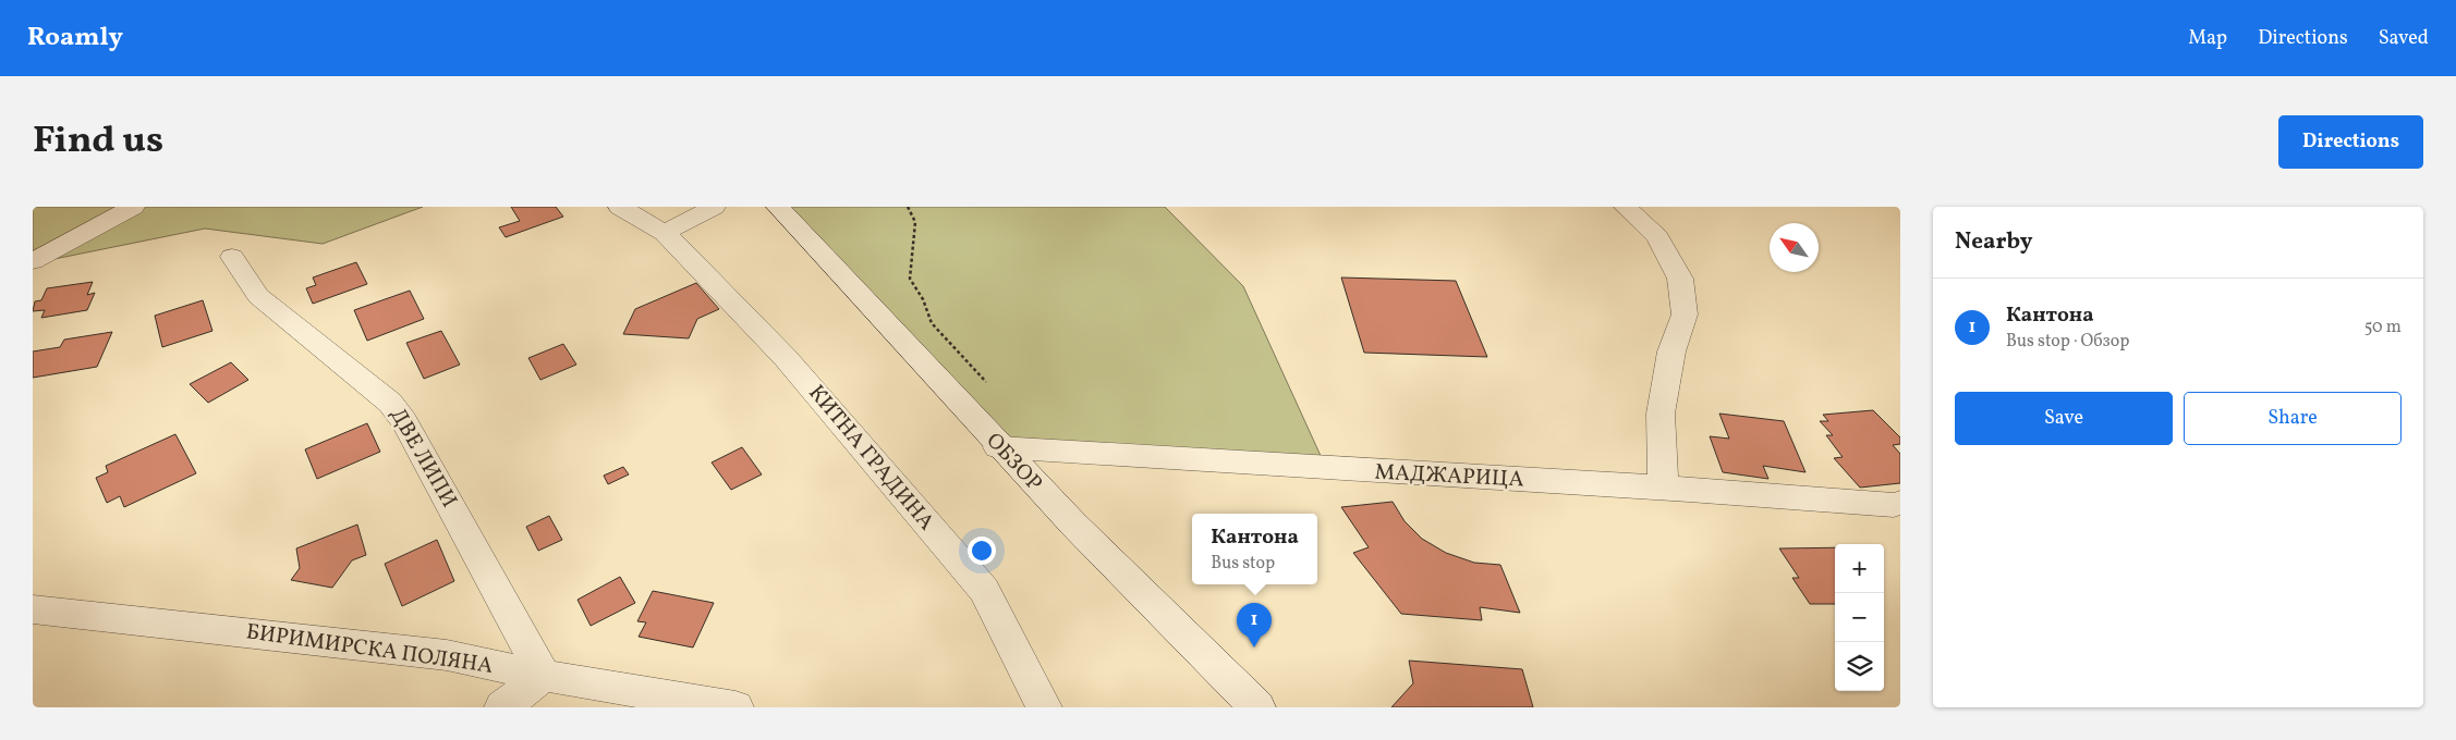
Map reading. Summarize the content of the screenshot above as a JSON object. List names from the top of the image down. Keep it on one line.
{"streets":{"street":["ДВЕ ЛИПИ","КИТНА ГРАДИНА","ОБЗОР","МАДЖАРИЦА","БИРИМИРСКА ПОЛЯНА"]},"crossings":[["ДВЕ ЛИПИ","БИРИМИРСКА ПОЛЯНА"],["ОБЗОР","МАДЖАРИЦА"]],"north":"top left","page":{"header":"Roamly","nav":["Map","Directions","Saved"],"title":"Find us","buttons":["Directions",["Save","Share"]],"heading":"Nearby","list":[{"mark":"1","name":"Кантона","note":"Bus stop · Обзор","value":"50 m"}],"popup":["Кантона","Bus stop"],"map_buttons":["+","−"],"pins":"1"}}
